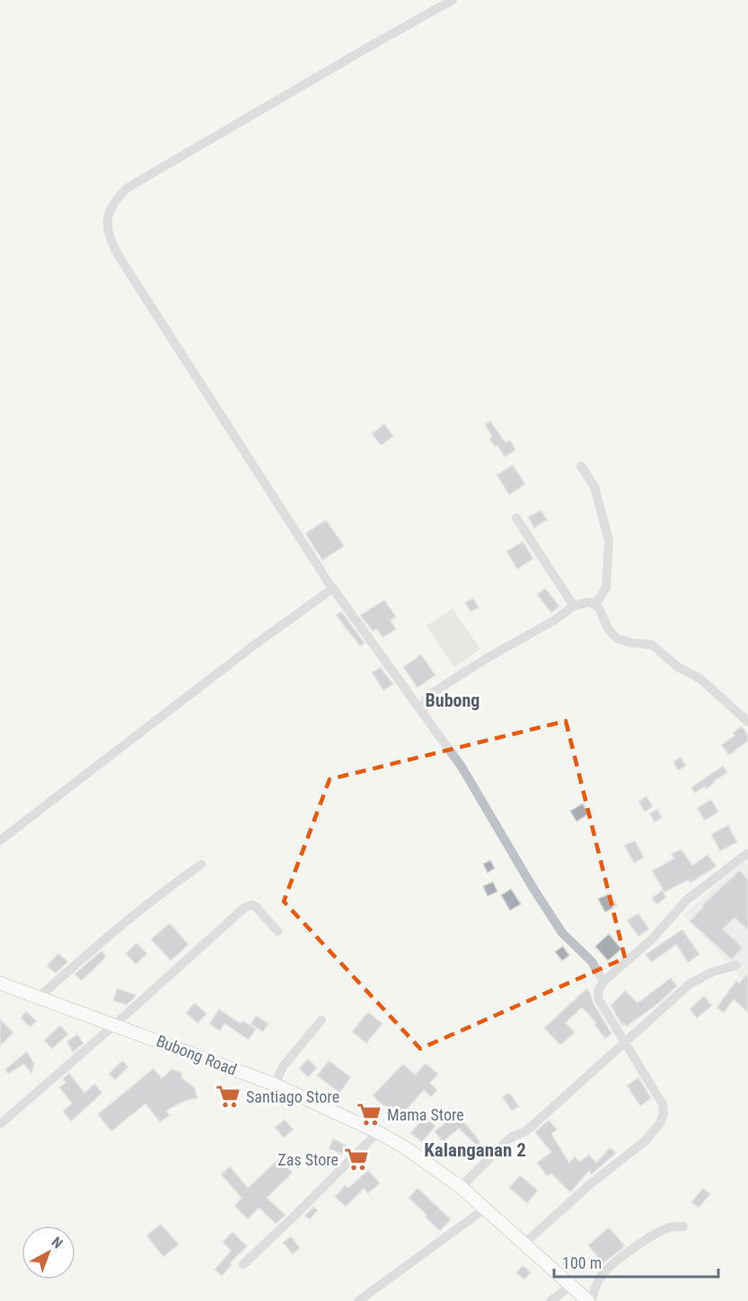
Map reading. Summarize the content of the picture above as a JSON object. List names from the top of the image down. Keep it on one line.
{"streets":{"main road":["Bubong Road"]},"districts":["Bubong","Kalanganan 2"],"places":{"supermarket":["Santiago Store","Mama Store","Zas Store"]},"scale_bar":"100 m","north":"top right"}
